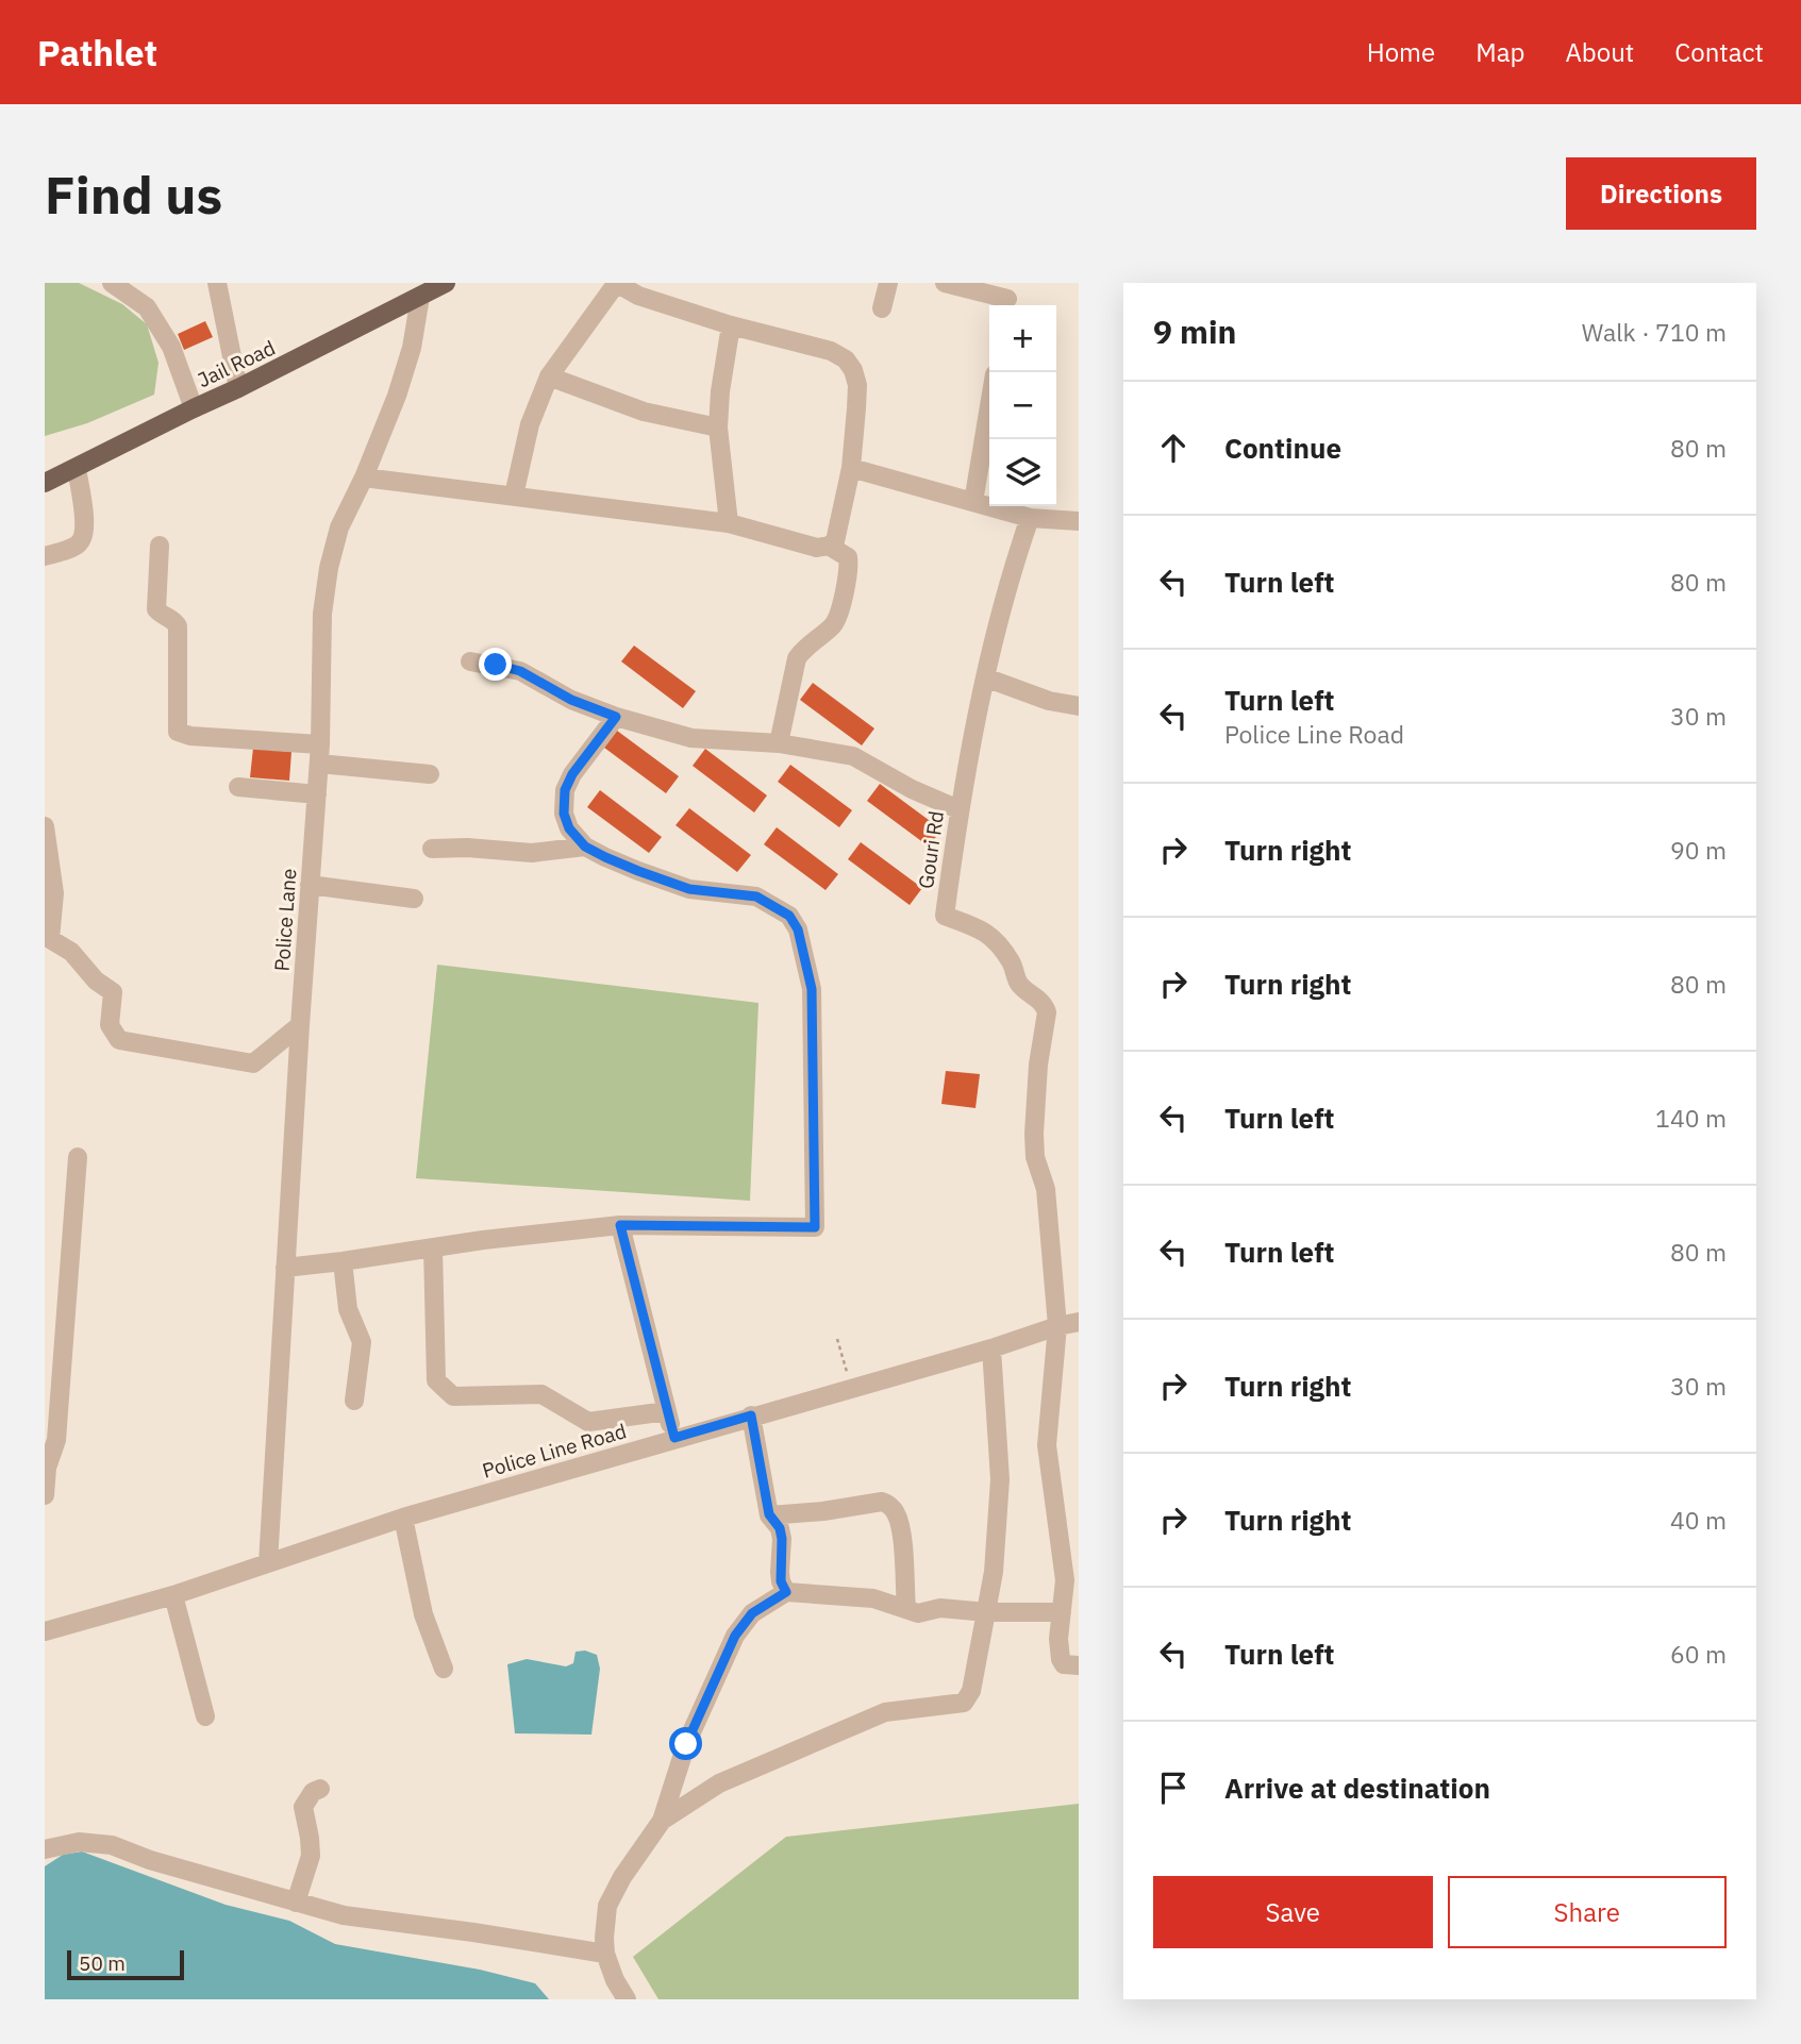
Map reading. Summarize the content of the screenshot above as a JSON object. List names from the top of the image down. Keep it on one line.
{"streets":{"main road":["Jail Road"],"street":["Gouri Rd","Police Lane","Police Line Road"]},"crossings":[["Jail Road","Police Lane"],["Gouri Rd","Police Line Road"],["Police Lane","Police Line Road"]],"scale_bar":"50 m","page":{"header":"Pathlet","nav":["Home","Map","About","Contact"],"buttons":["Directions",["Save","Share"]],"title":"Find us","heading":["9 min","Walk · 710 m"],"map_buttons":["+","−"],"list":[["Continue","80 m"],["Turn left","80 m"],["Turn left","Police Line Road","30 m"],["Turn right","90 m"],["Turn right","80 m"],["Turn left","140 m"],["Turn left","80 m"],["Turn right","30 m"],["Turn right","40 m"],["Turn left","60 m"],"Arrive at destination"],"scale":"50 m"}}
